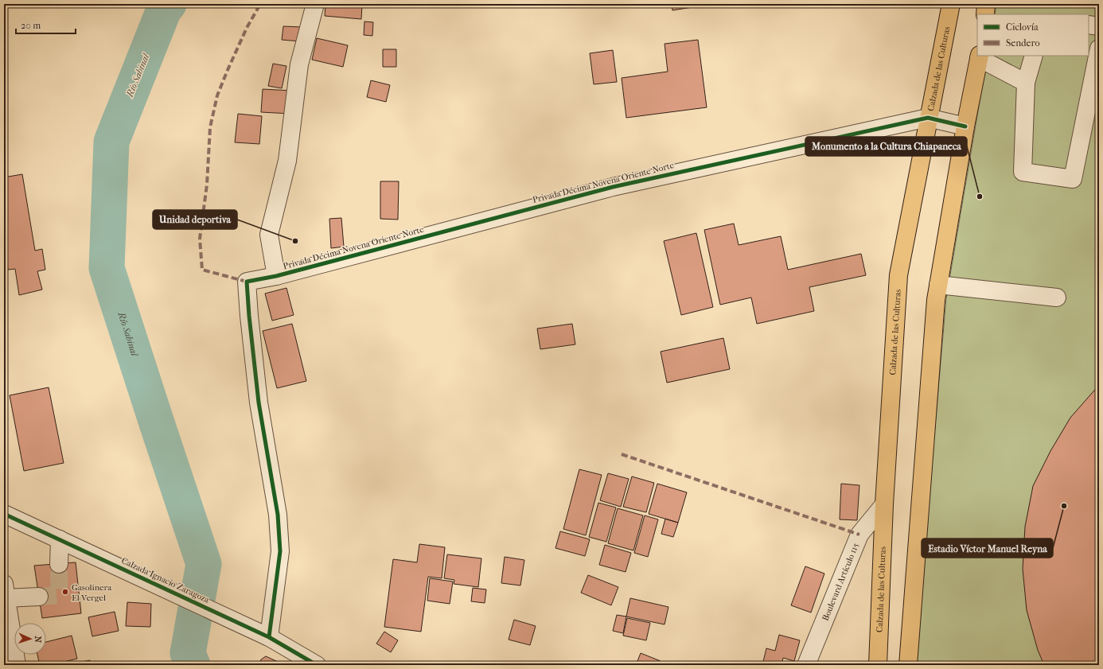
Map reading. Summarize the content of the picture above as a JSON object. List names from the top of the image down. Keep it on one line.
{"streets":{"main road":["Calzada de las Culturas"],"street":["Privada Décima Novena Oriente Norte","Calzada Ignacio Zaragoza","Boulevard Artículo 115"]},"crossings":[["Calzada de las Culturas","Privada Décima Novena Oriente Norte"],["Calzada de las Culturas","Boulevard Artículo 115"],["Privada Décima Novena Oriente Norte","Calzada Ignacio Zaragoza"]],"water":["Río Sabinal"],"places":["Monumento a la Cultura Chiapaneca","Unidad deportiva","Estadio Víctor Manuel Reyna","Gasolinera El Vergel"],"legend":["Ciclovía","Sendero"],"scale_bar":"20 m","north":"right"}
